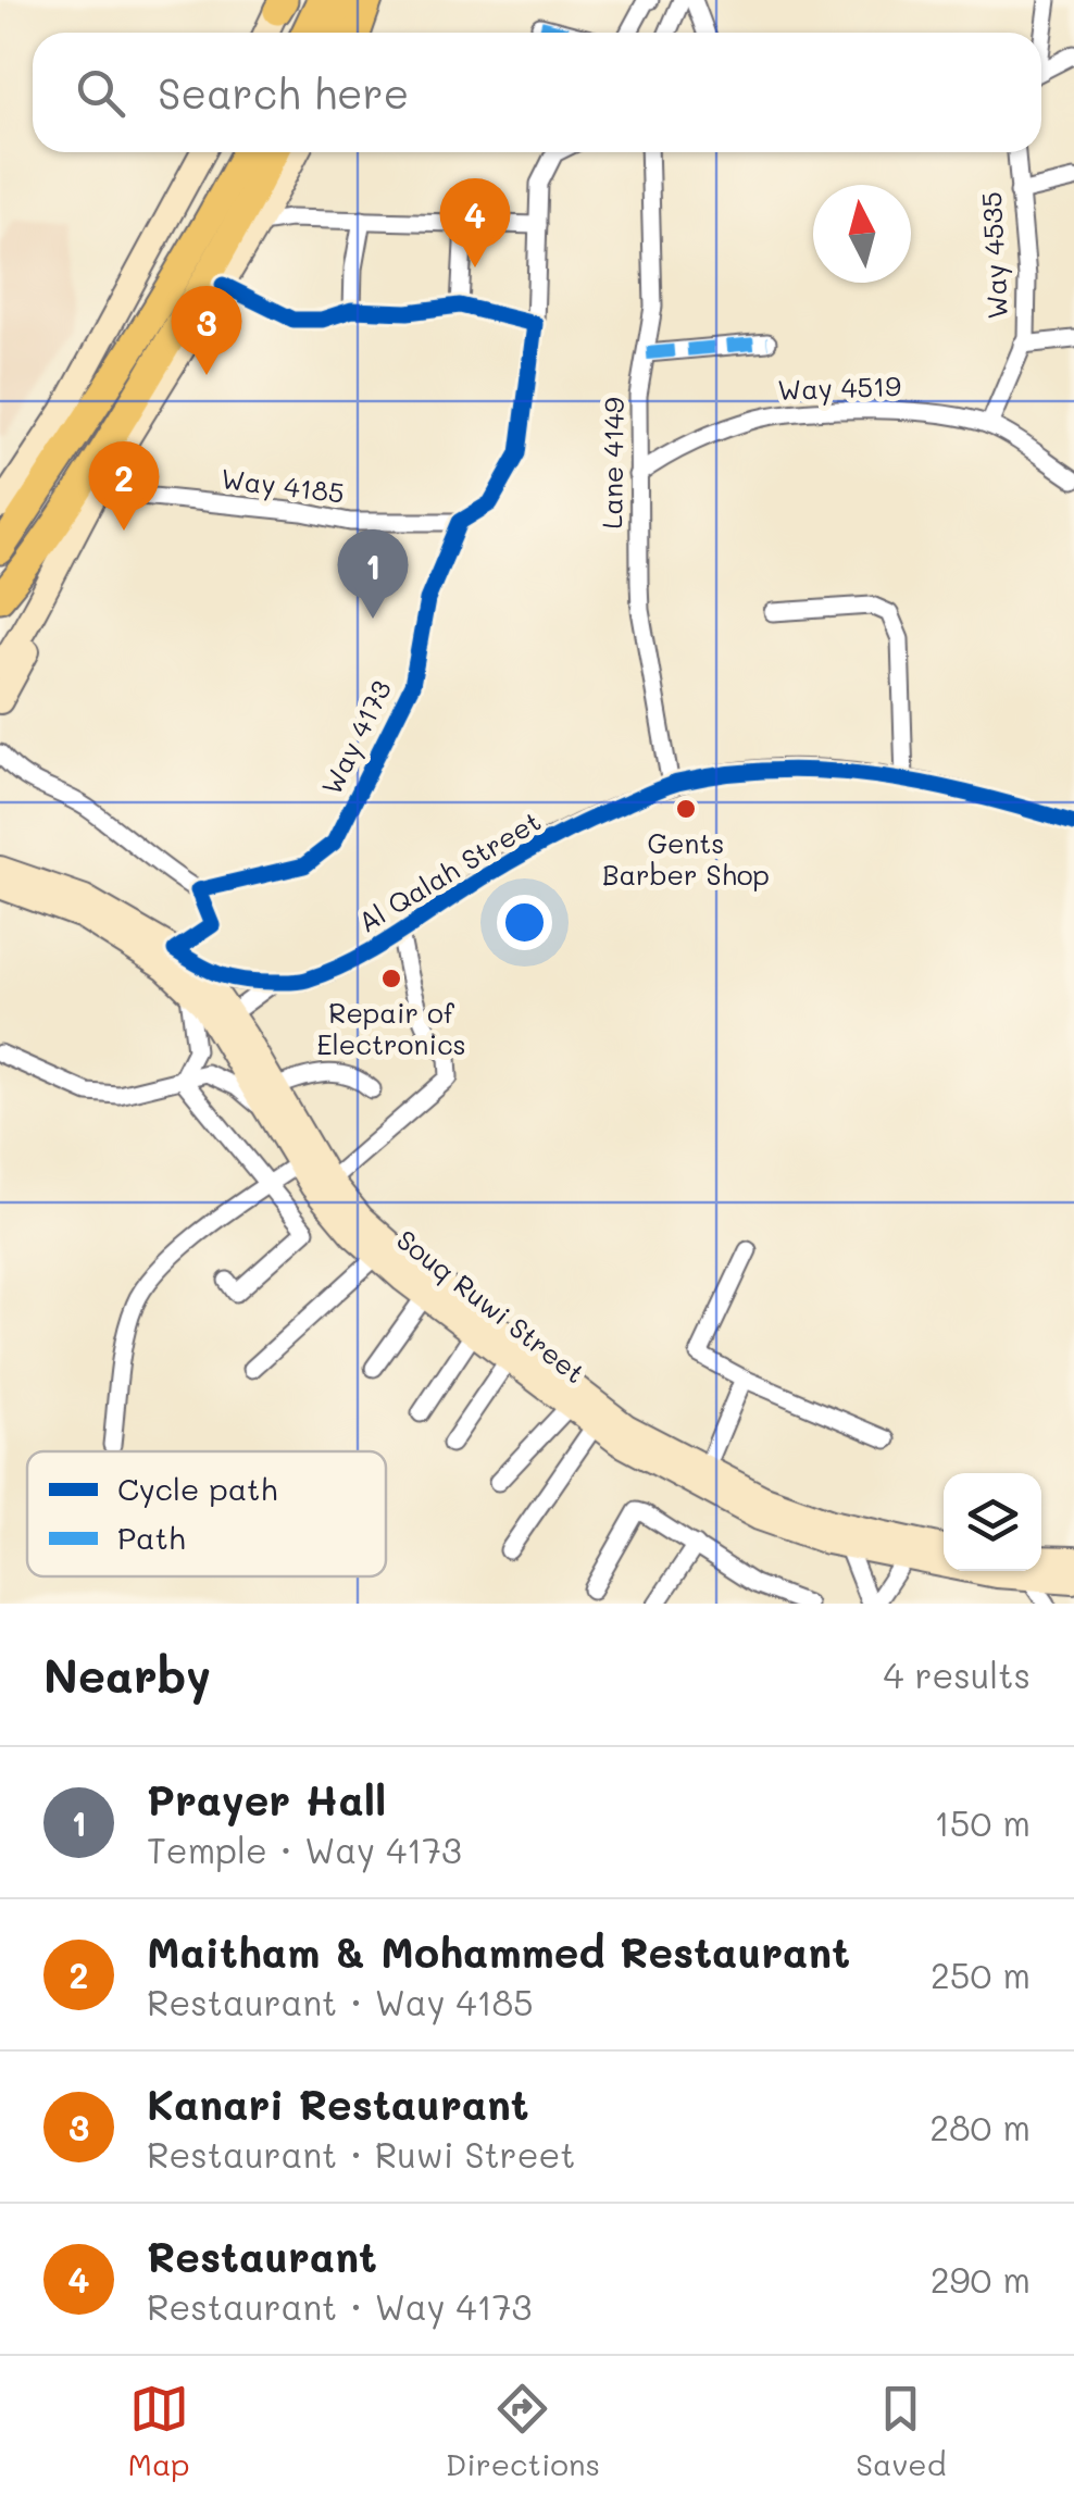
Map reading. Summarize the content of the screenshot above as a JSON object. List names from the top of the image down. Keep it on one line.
{"streets":{"main road":["Souq Ruwi Street"],"street":["Way 4535","Way 4519","Lane 4149","Way 4185","Way 4173","Al Qalah Street"]},"crossings":[["Way 4535","Way 4519"],["Way 4519","Lane 4149"],["Lane 4149","Al Qalah Street"],["Way 4185","Way 4173"],["Al Qalah Street","Souq Ruwi Street"]],"places":["Gents Barber Shop","Repair of Electronics"],"legend":["Cycle path","Path"],"north":"top","page":{"search":"Search here","pins":["4","3","2","1"],"heading":["Nearby","4 results"],"list":[{"mark":"1","name":"Prayer Hall","note":"Temple · Way 4173","value":"150 m"},{"mark":"2","name":"Maitham & Mohammed Restaurant","note":"Restaurant · Way 4185","value":"250 m"},{"mark":"3","name":"Kanari Restaurant","note":"Restaurant · Ruwi Street","value":"280 m"},{"mark":"4","name":"Restaurant","note":"Restaurant · Way 4173","value":"290 m"}],"nav":["Map","Directions","Saved"]}}
